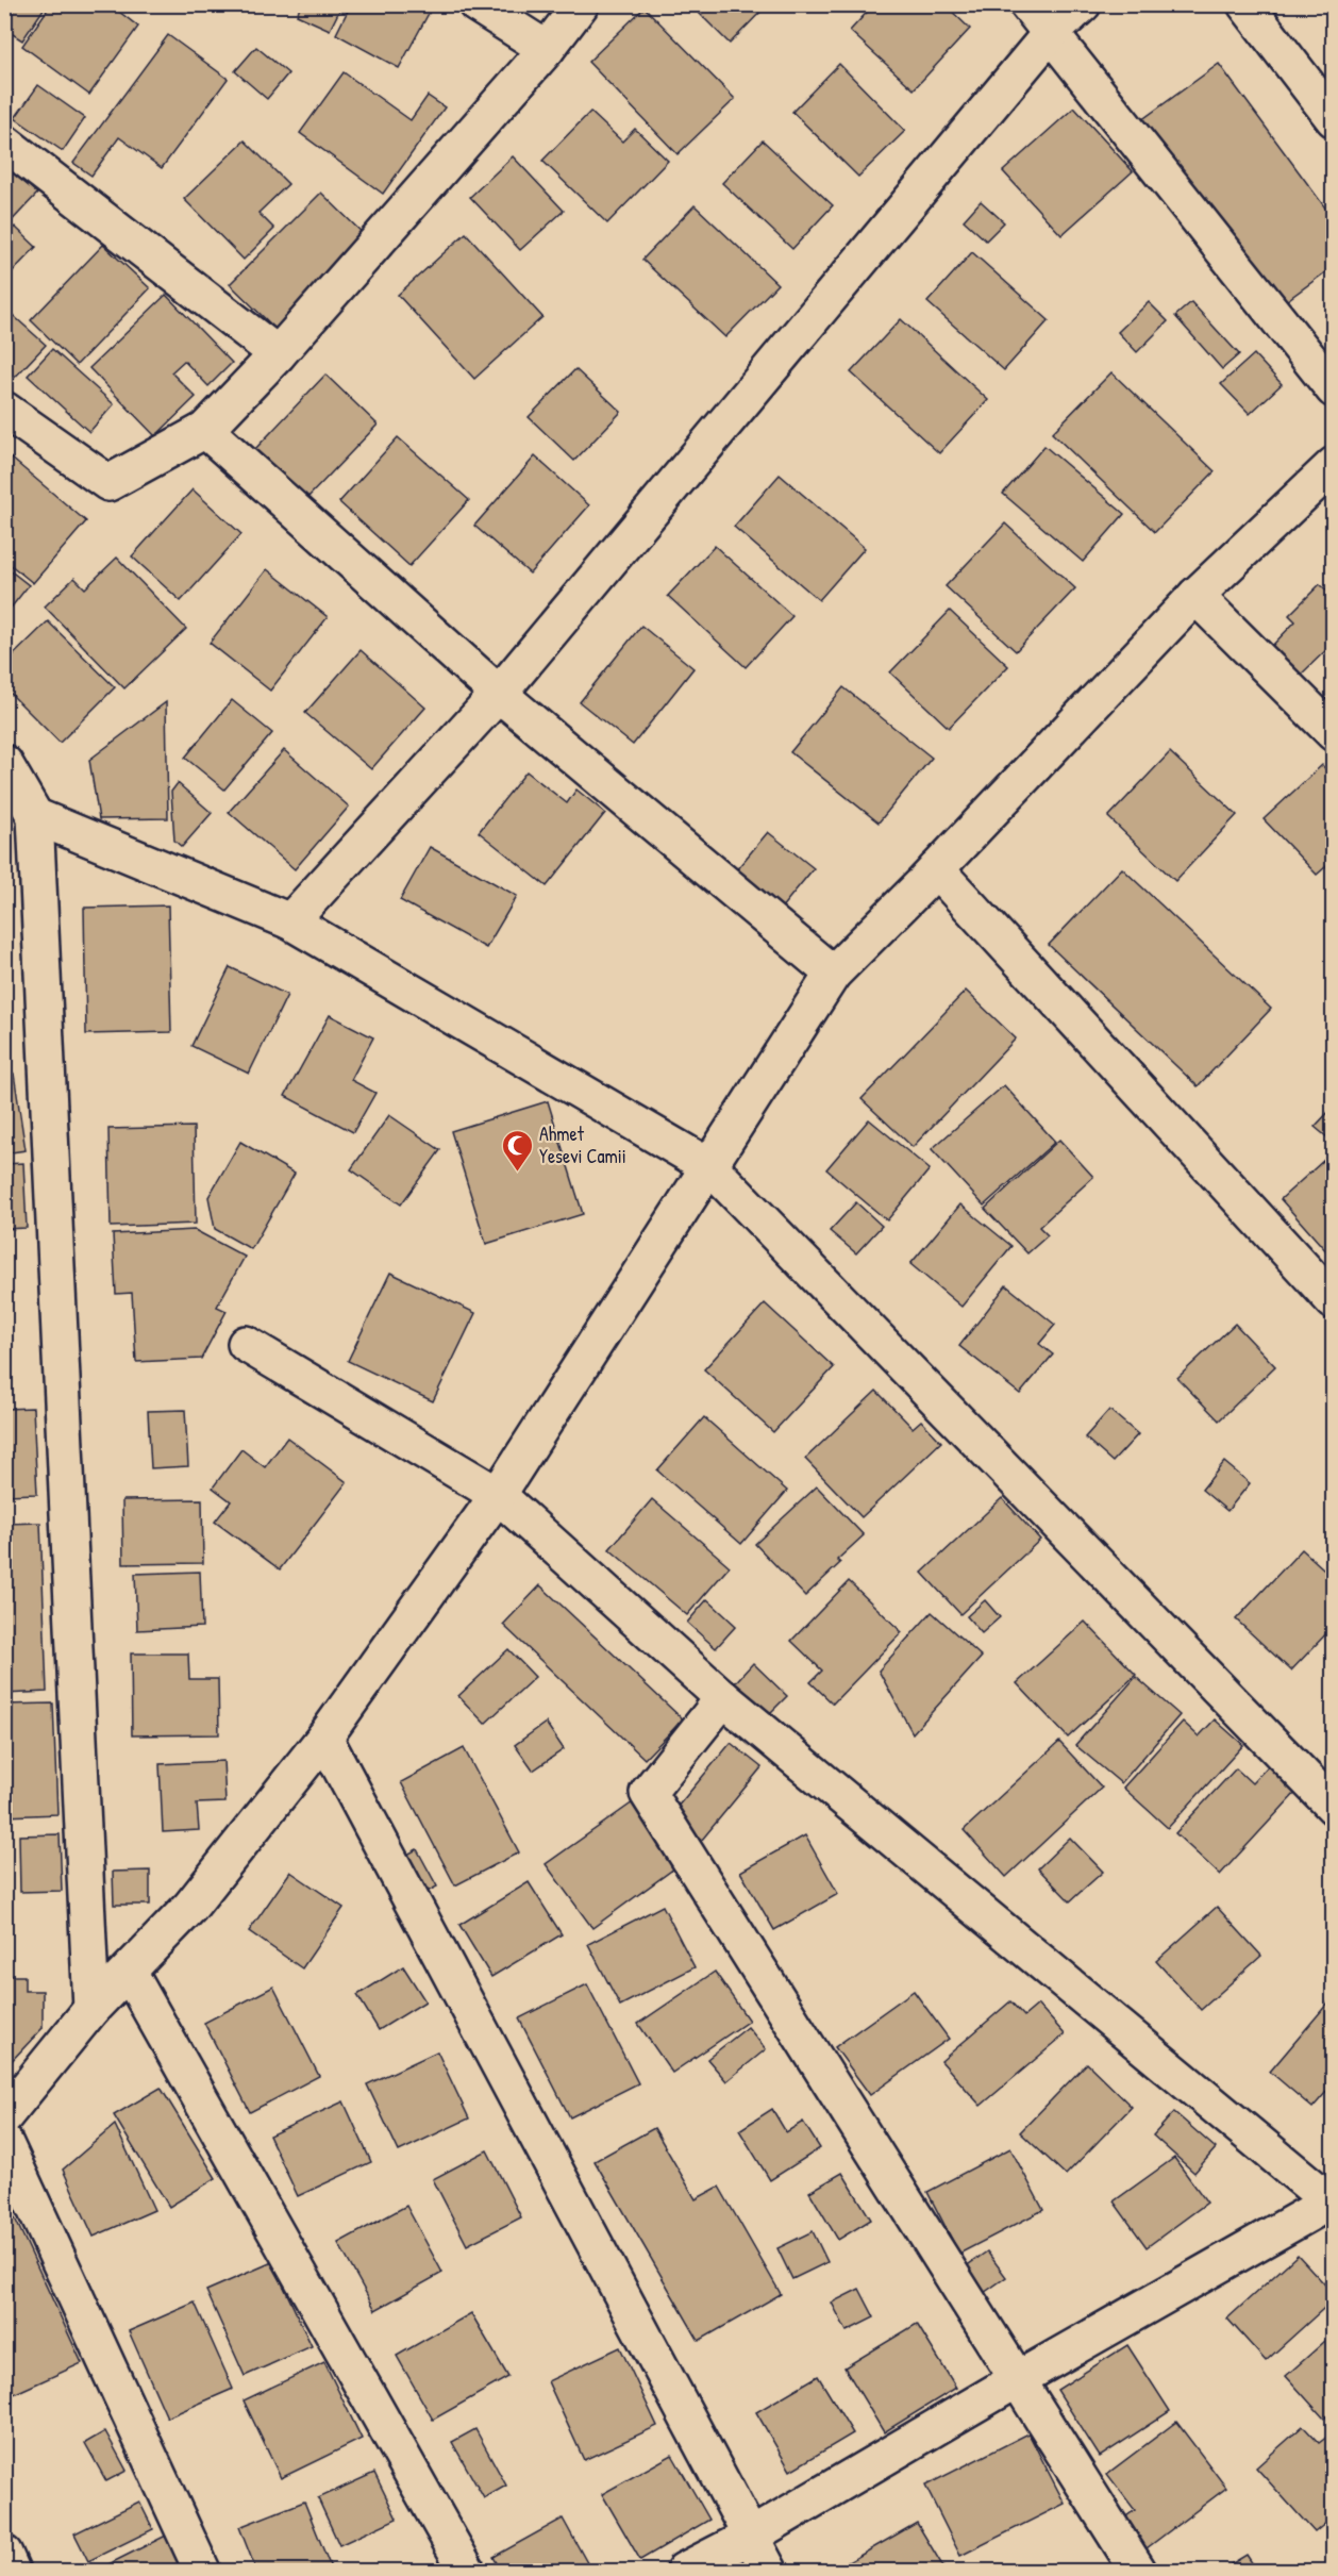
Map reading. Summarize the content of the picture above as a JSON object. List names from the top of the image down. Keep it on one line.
{"places":{"mosque":["Ahmet Yesevi Camii"]}}
